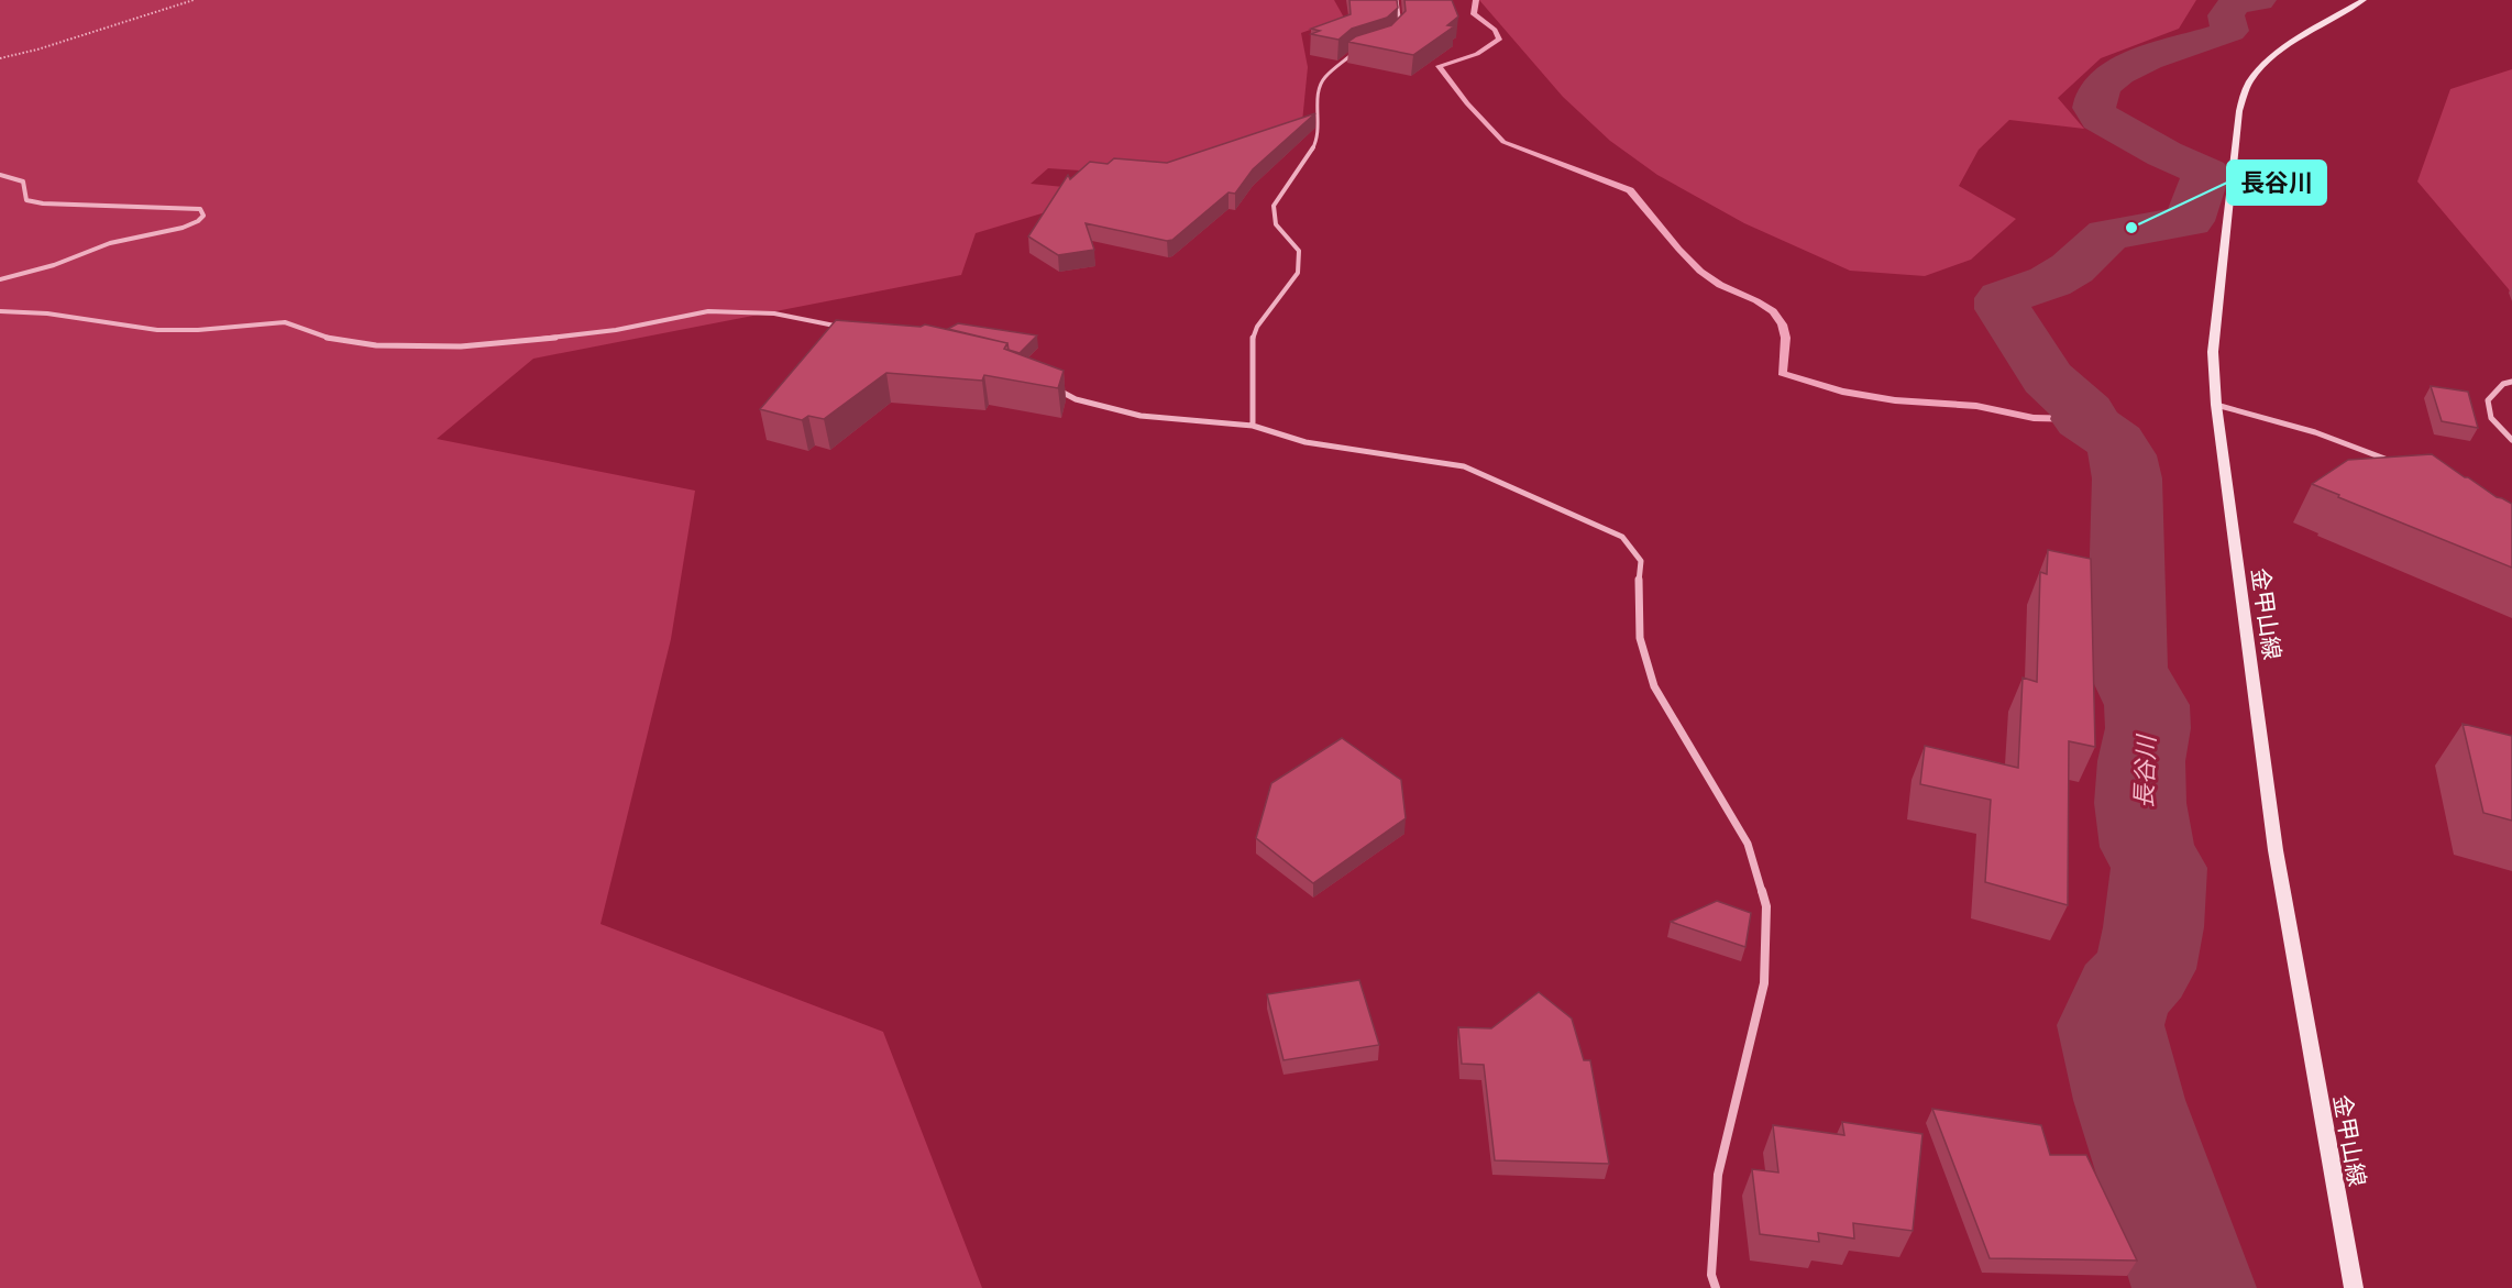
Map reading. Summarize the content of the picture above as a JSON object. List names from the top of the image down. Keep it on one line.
{"streets":{"main road":["金甲山線"]},"water":["長谷川"],"places":["長谷川"]}
